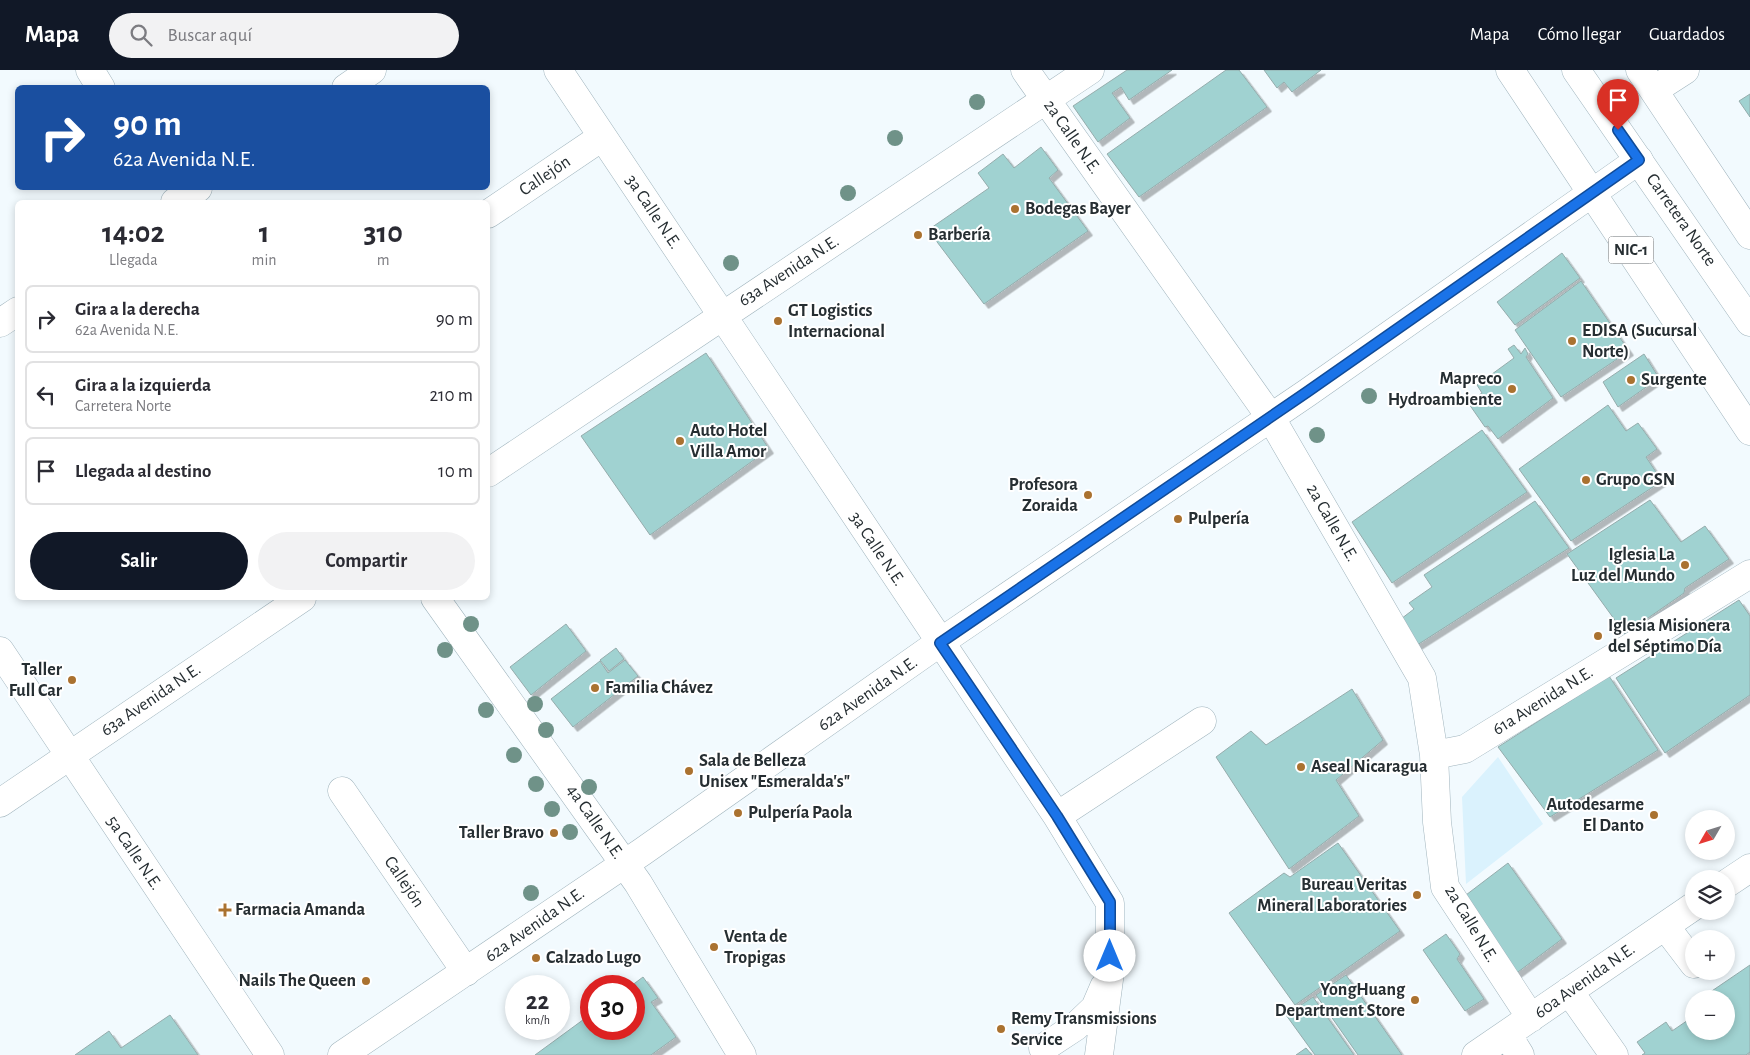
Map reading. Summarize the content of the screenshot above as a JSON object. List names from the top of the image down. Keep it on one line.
{"streets":{"main road":["2a Calle N.E.","Callejón","3a Calle N.E.","Carretera Norte","NIC-1","63a Avenida N.E.","62a Avenida N.E.","61a Avenida N.E.","4a Calle N.E.","5a Calle N.E.","60a Avenida N.E."]},"crossings":[["2a Calle N.E.","63a Avenida N.E."],["2a Calle N.E.","62a Avenida N.E."],["2a Calle N.E.","61a Avenida N.E."],["2a Calle N.E.","60a Avenida N.E."],["Callejón","3a Calle N.E."],["Callejón","62a Avenida N.E."],["3a Calle N.E.","63a Avenida N.E."],["3a Calle N.E.","62a Avenida N.E."],["Carretera Norte","62a Avenida N.E."],["NIC-1","62a Avenida N.E."],["63a Avenida N.E.","5a Calle N.E."],["62a Avenida N.E.","4a Calle N.E."]],"places":{"other":["Bodegas Bayer","Barbería","GT Logistics Internacional","EDISA (Sucursal Norte)","Surgente","Mapreco Hydroambiente","Auto Hotel Villa Amor","Grupo GSN","Profesora Zoraida","Pulpería","Iglesia La Luz del Mundo","Iglesia Misionera del Séptimo Día","Taller Full Car","Familia Chávez","Aseal Nicaragua","Sala de Belleza Unisex \"Esmeralda's\"","Pulpería Paola","Autodesarme El Danto","Taller Bravo","Bureau Veritas Mineral Laboratories","Venta de Tropigas","Calzado Lugo","Nails The Queen","YongHuang Department Store","Remy Transmissions Service"],"health":["Farmacia Amanda"]},"north":"bottom left","page":{"header":"Mapa","search":"Buscar aquí","nav":["Mapa","Cómo llegar","Guardados"],"turn":["90 m","62a Avenida N.E."],"eta":["14:02","Llegada","1","min","310","m"],"list":[{"name":"Gira a la derecha","note":"62a Avenida N.E.","value":"90 m"},{"name":"Gira a la izquierda","note":"Carretera Norte","value":"210 m"},{"name":"Llegada al destino","value":"10 m"}],"buttons":["Salir","Compartir"],"map_buttons":["+","−"],"speed":"22 km/h","limit":"30"}}
